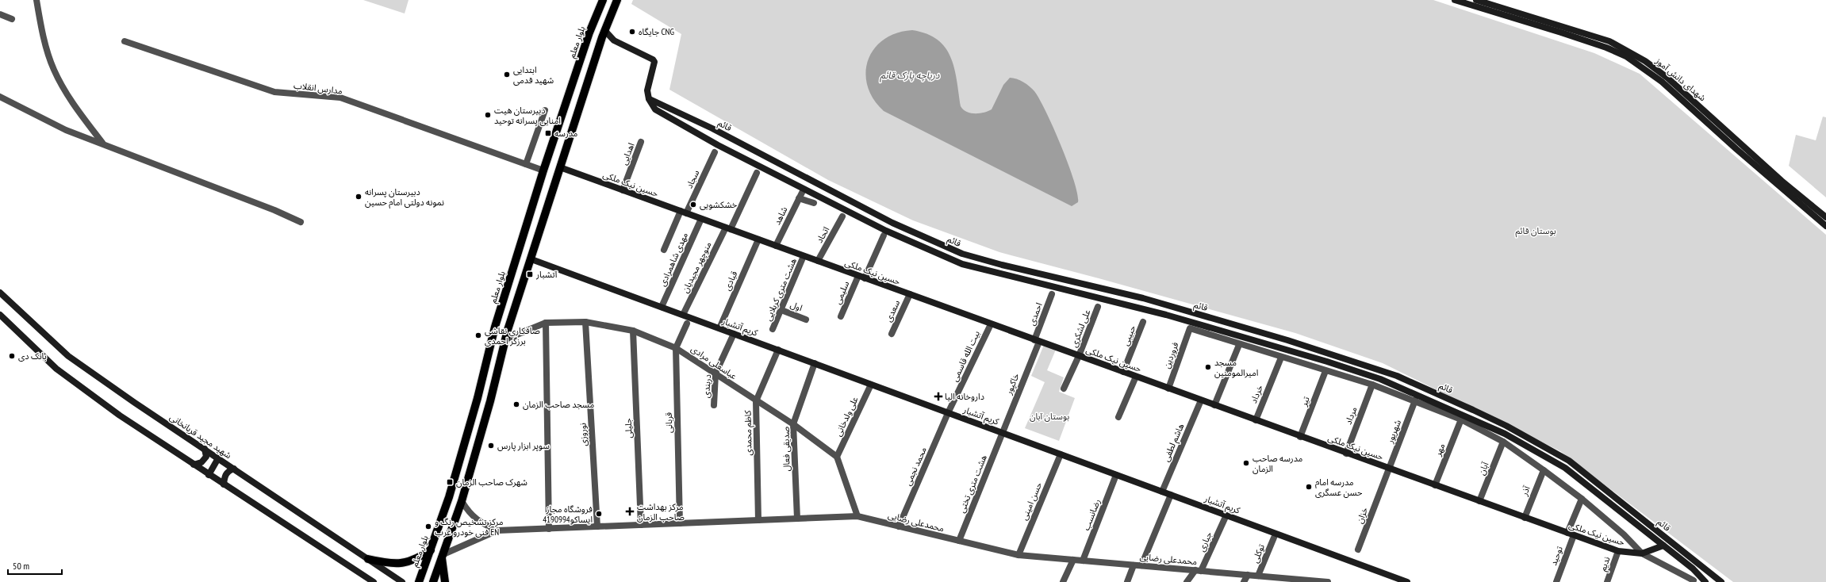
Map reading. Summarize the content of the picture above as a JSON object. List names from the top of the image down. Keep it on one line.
{"streets":{"main road":["بلوار معلم","شهدای دانش آموز","قائم","حسین نیک ملکی","کریم آتشبار","شهید مجید قربانخانی"],"street":["مدارس انقلاب","اهدایی","سجاد","شاهد","اتحاد","مهدی شاهمرادی","منوچهر مجیدیان","قبادی","هشت متری کربلایی","سلیمی","اول","سعدی","احمدی","علی لشکری","حبیبی","فروردین","بیت الله قاسمی","عباسعلی مرادی","خاکپور","دربندی","خرداد","تیر","مرداد","علی ولدخانی","قربانی","جلیلی","شهریور","کاظم محمدی","نوروزی","هاشم لطفی","صدیقی فعال","مهر","محمد نجمی","آبان","هشت متری تختی","آذر","حسن امینی","رضانسب","خزان","محمدعلی رضایی","جباری","توکلی","توحید","ندیم"]},"crossings":[["بلوار معلم","مدارس انقلاب"],["قائم","حسین نیک ملکی"],["اهدایی","حسین نیک ملکی"],["سجاد","حسین نیک ملکی"],["حسین نیک ملکی","شاهد"],["حسین نیک ملکی","اتحاد"],["حسین نیک ملکی","مهدی شاهمرادی"],["حسین نیک ملکی","منوچهر مجیدیان"],["حسین نیک ملکی","قبادی"],["حسین نیک ملکی","هشت متری کربلایی"],["حسین نیک ملکی","سلیمی"],["حسین نیک ملکی","سعدی"],["حسین نیک ملکی","احمدی"],["حسین نیک ملکی","علی لشکری"],["حسین نیک ملکی","حبیبی"],["حسین نیک ملکی","فروردین"],["حسین نیک ملکی","بیت الله قاسمی"],["حسین نیک ملکی","خاکپور"],["حسین نیک ملکی","خرداد"],["حسین نیک ملکی","تیر"],["حسین نیک ملکی","مرداد"],["حسین نیک ملکی","شهریور"],["حسین نیک ملکی","هاشم لطفی"],["حسین نیک ملکی","مهر"],["حسین نیک ملکی","آبان"],["حسین نیک ملکی","آذر"],["حسین نیک ملکی","خزان"],["حسین نیک ملکی","توحید"],["حسین نیک ملکی","ندیم"],["مهدی شاهمرادی","کریم آتشبار"],["منوچهر مجیدیان","کریم آتشبار"],["قبادی","کریم آتشبار"],["هشت متری کربلایی","اول"],["احمدی","خاکپور"],["کریم آتشبار","بیت الله قاسمی"],["کریم آتشبار","خاکپور"],["کریم آتشبار","دربندی"],["کریم آتشبار","علی ولدخانی"],["کریم آتشبار","کاظم محمدی"],["کریم آتشبار","هاشم لطفی"],["کریم آتشبار","صدیقی فعال"],["کریم آتشبار","محمد نجمی"],["کریم آتشبار","هشت متری تختی"],["کریم آتشبار","حسن امینی"],["کریم آتشبار","رضانسب"],["بیت الله قاسمی","محمد نجمی"],["عباسعلی مرادی","دربندی"],["عباسعلی مرادی","علی ولدخانی"],["عباسعلی مرادی","قربانی"],["عباسعلی مرادی","جلیلی"],["عباسعلی مرادی","کاظم محمدی"],["عباسعلی مرادی","نوروزی"],["عباسعلی مرادی","صدیقی فعال"],["خاکپور","هشت متری تختی"],["قربانی","محمدعلی رضایی"],["جلیلی","محمدعلی رضایی"],["شهریور","خزان"],["کاظم محمدی","محمدعلی رضایی"],["نوروزی","محمدعلی رضایی"],["صدیقی فعال","محمدعلی رضایی"],["محمد نجمی","محمدعلی رضایی"],["هشت متری تختی","محمدعلی رضایی"],["حسن امینی","محمدعلی رضایی"],["رضانسب","محمدعلی رضایی"],["محمدعلی رضایی","جباری"],["محمدعلی رضایی","توکلی"]],"water":["دریاچه پارک قائم"],"parks":["بوستان قائم","بوستان آبان"],"places":{"other":["جایگاه CNG","ابتدایی شهید قدمی","دبیرستان هیت امنایی پسرانه توحید","دبیرستان پسرانه نمونه دولتی امام حسین","خشکشویی","صافکاری نقاشی برزگر احمدی","بانک دی","مسجد امیرالمومنین","مسجد صاحب الزمان","سوپر ابزار پارس","مدرسه صاحب الزمان","مدرسه امام حسن عسگری","فروشگاه مجاز ایساکو4190994","مرکز تشخیص رنگ و فنی خودرو غرب EN"],"transit":["مدرسه","آتشبار","شهرک صاحب الزمان"],"health":["داروخانه الیا","مرکز بهداشت صاحب الزمان"]},"scale_bar":"50 m"}
